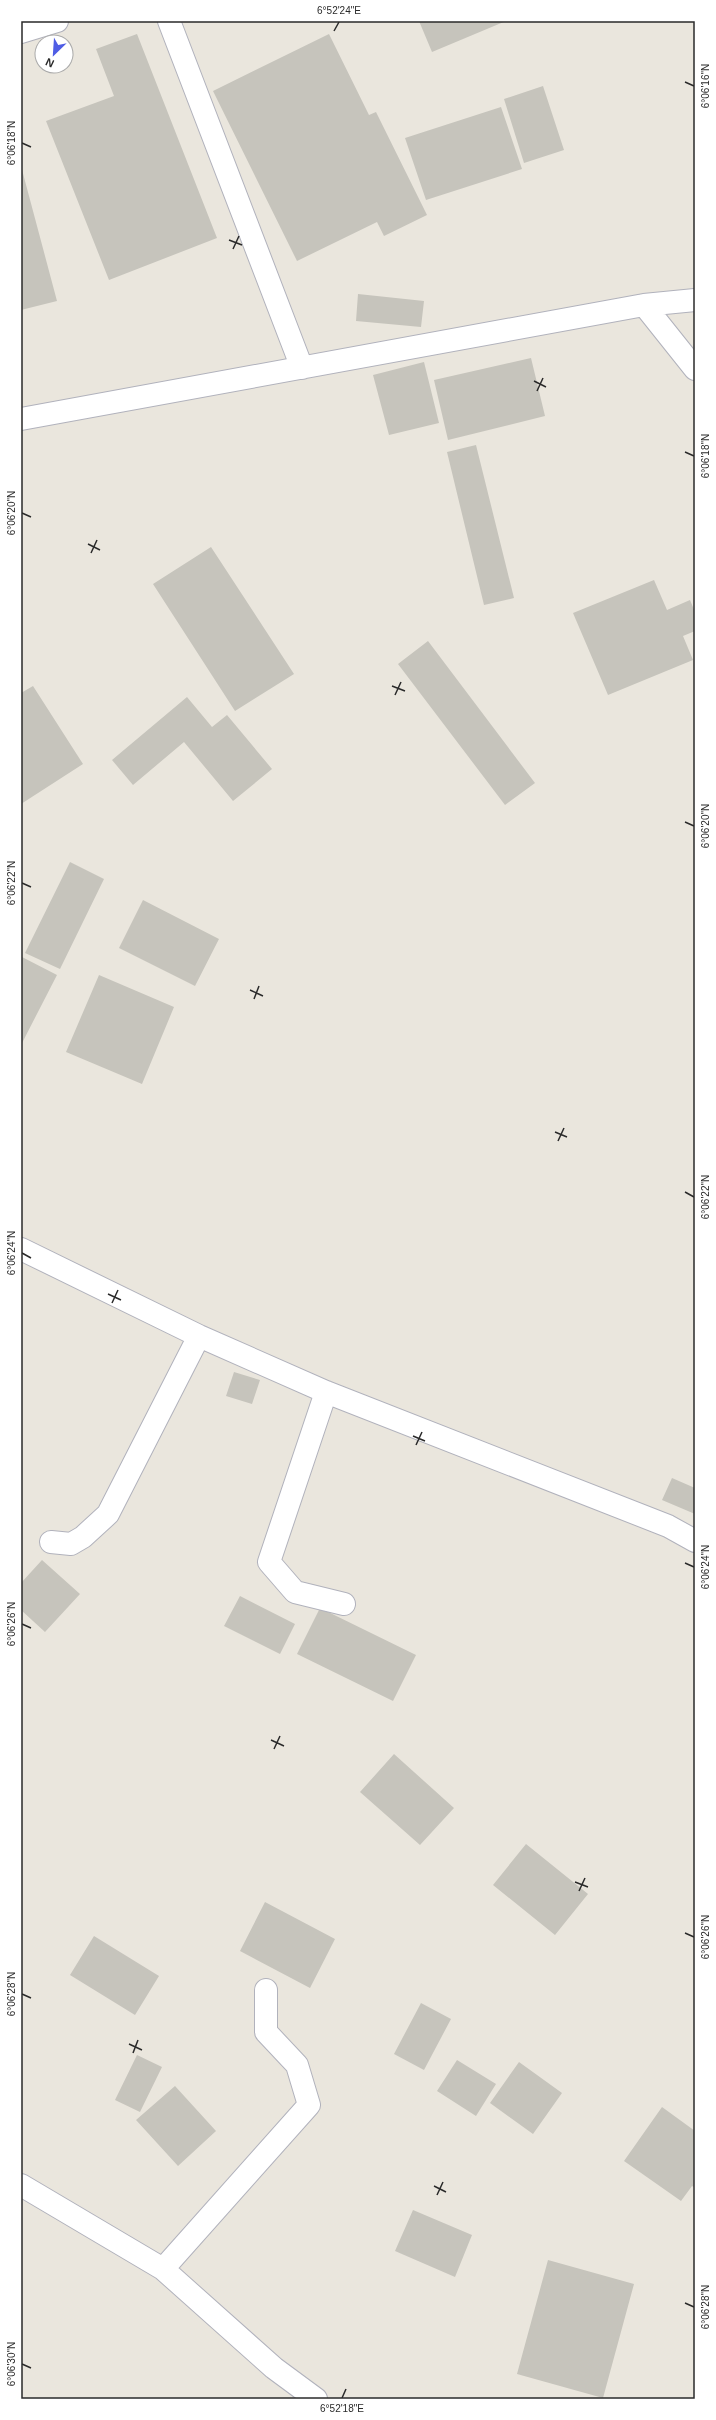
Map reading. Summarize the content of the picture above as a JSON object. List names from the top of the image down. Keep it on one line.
{"north":"bottom left","coordinates":["6°52'24\"E","6°06'16\"N","6°06'18\"N","6°06'20\"N","6°06'22\"N","6°06'24\"N","6°06'26\"N","6°06'28\"N","6°06'30\"N","6°52'18\"E"]}
